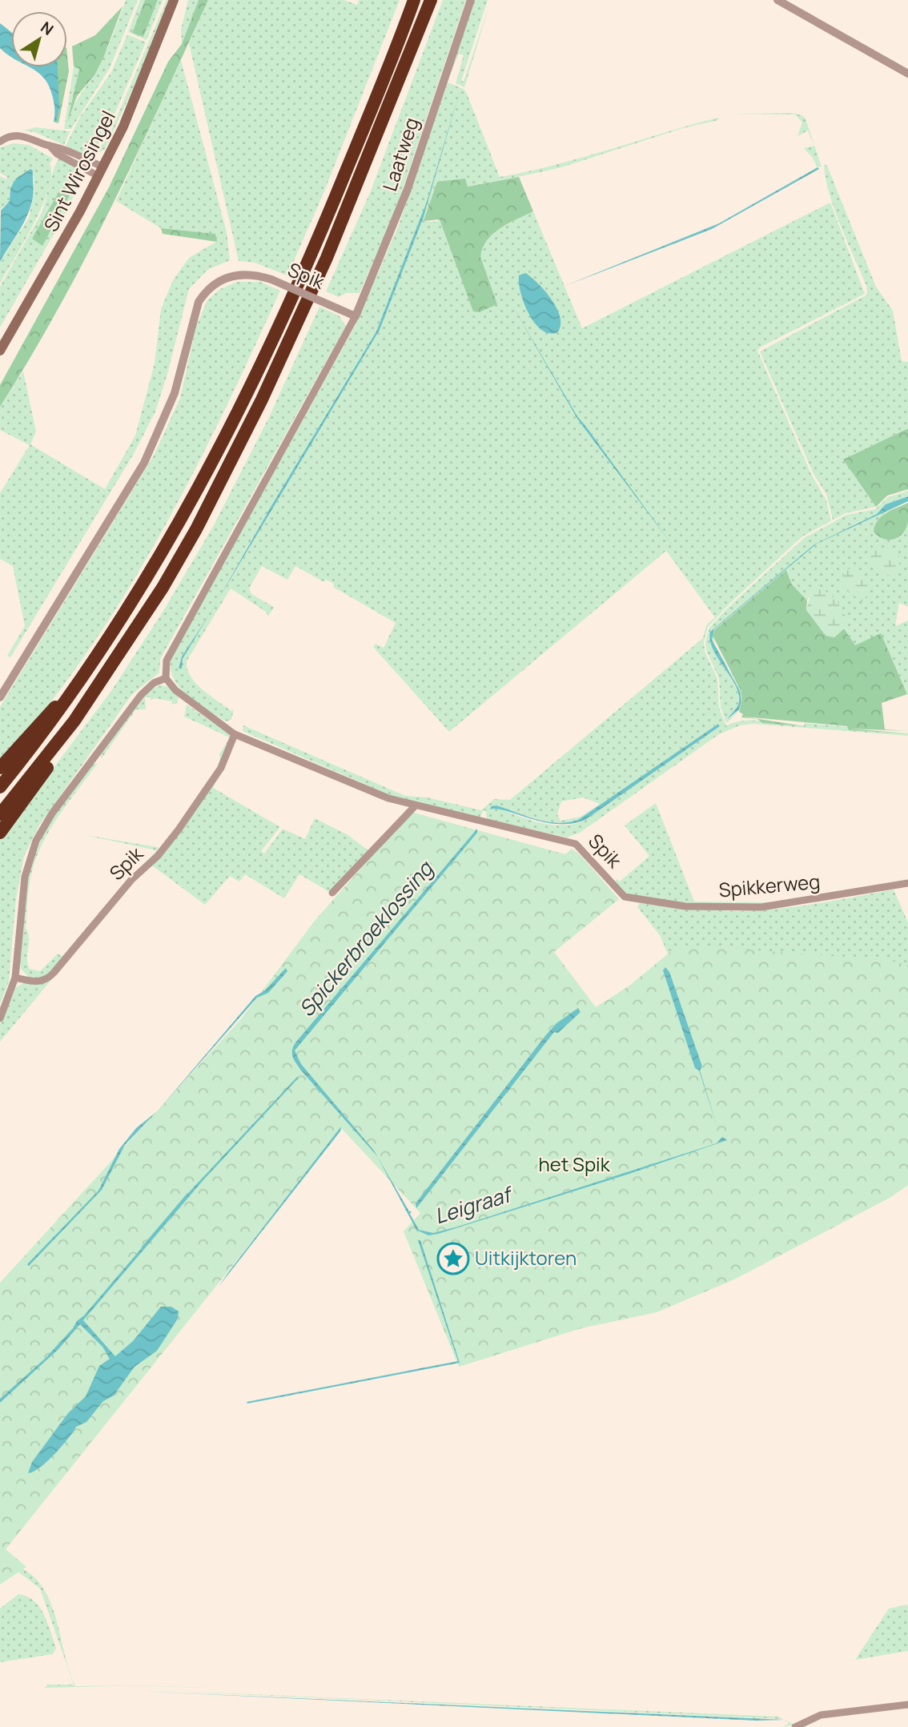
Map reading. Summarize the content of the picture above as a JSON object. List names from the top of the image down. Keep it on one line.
{"streets":{"main road":["Sint Wirosingel"],"street":["Laatweg","Spik","Spikkerweg"]},"crossings":[["Laatweg","Spik"],["Spik","Spikkerweg"]],"water":["Spickerbroeklossing","Leigraaf"],"parks":["het Spik"],"places":{"place":["Uitkijktoren"]},"north":"top right"}
